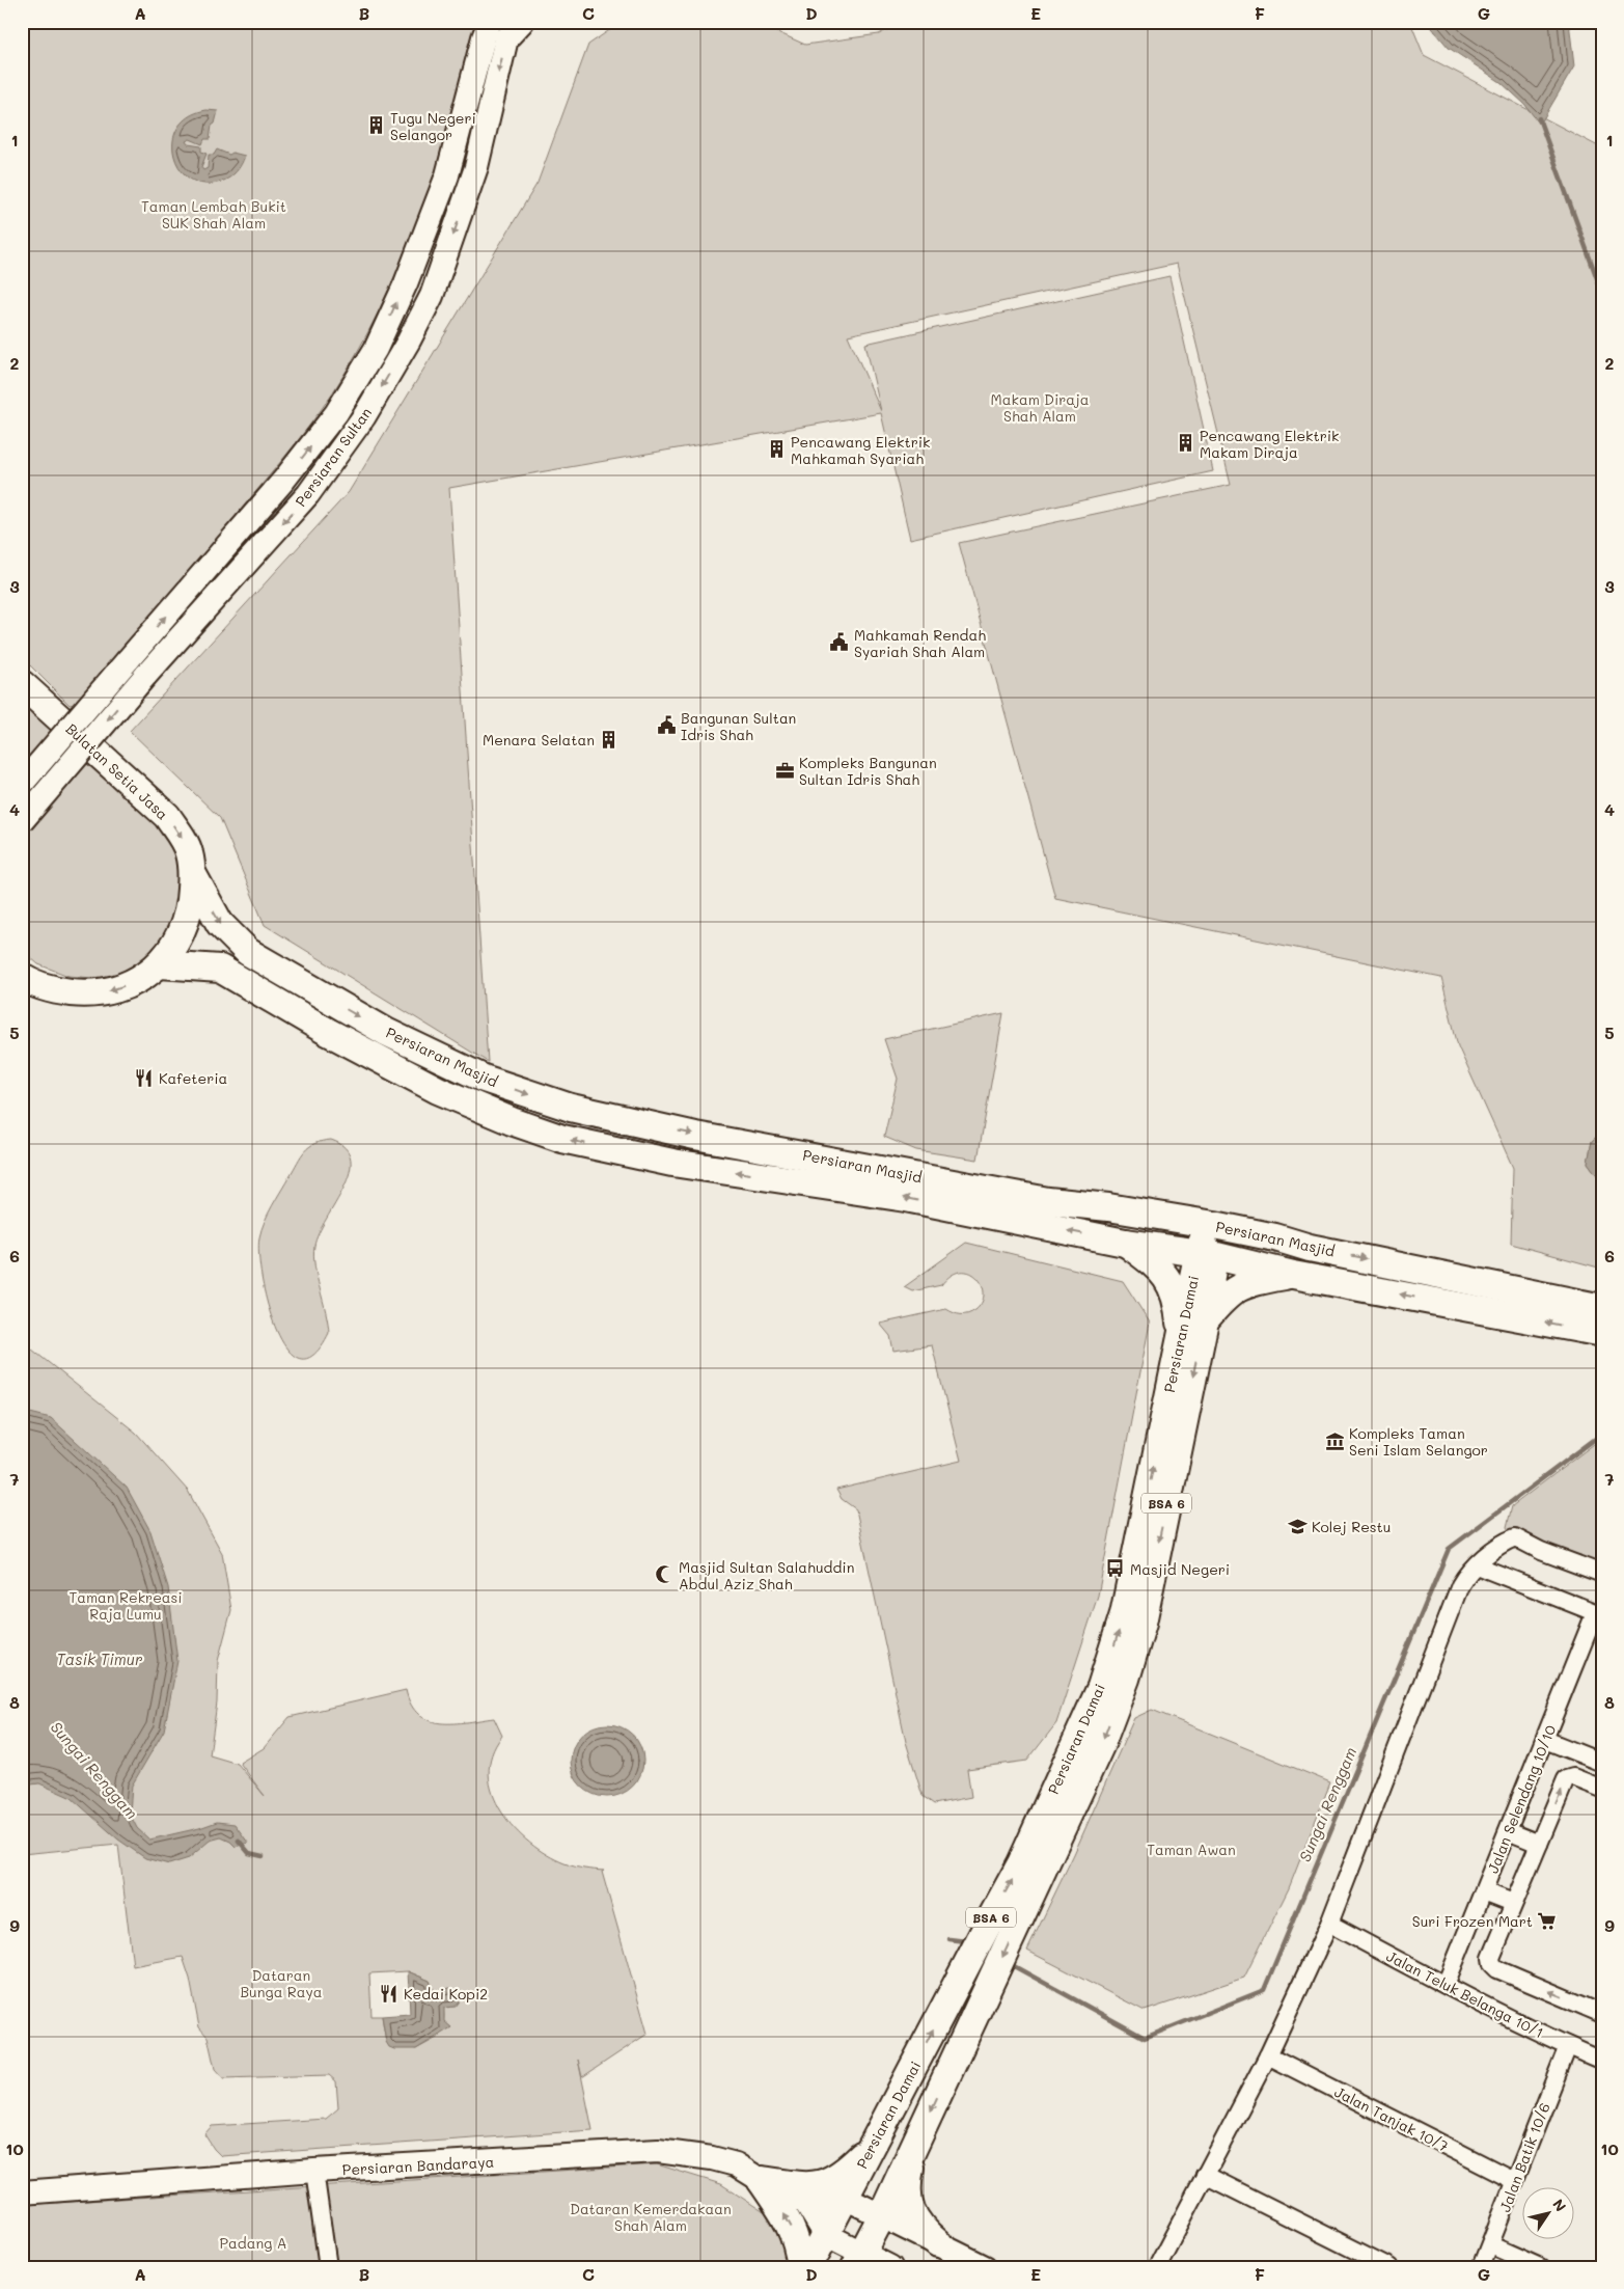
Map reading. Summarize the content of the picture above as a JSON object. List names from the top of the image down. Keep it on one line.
{"streets":{"main road":["Bulatan Setia Jasa","Persiaran Masjid","Persiaran Damai","BSA 6"],"street":["Persiaran Sultan","Jalan Selendang 10/10","Jalan Teluk Belanga 10/1","Jalan Tanjak 10/7","Jalan Batik 10/6","Persiaran Bandaraya"]},"crossings":[["Bulatan Setia Jasa","Persiaran Masjid"],["Persiaran Masjid","Persiaran Damai"],["Jalan Selendang 10/10","Jalan Teluk Belanga 10/1"],["Jalan Teluk Belanga 10/1","Jalan Batik 10/6"],["Jalan Tanjak 10/7","Jalan Batik 10/6"]],"water":["Tasik Timur","Sungai Renggam"],"parks":["Taman Lembah Bukit SUK Shah Alam","Makam Diraja Shah Alam","Taman Rekreasi Raja Lumu","Taman Awan","Dataran Bunga Raya","Dataran Kemerdakaan Shah Alam","Padang A"],"places":{"building":["Tugu Negeri Selangor","Pencawang Elektrik Makam Diraja","Pencawang Elektrik Mahkamah Syariah","Menara Selatan"],"public building":["Mahkamah Rendah Syariah Shah Alam","Bangunan Sultan Idris Shah"],"office":["Kompleks Bangunan Sultan Idris Shah"],"restaurant":["Kafeteria","Kedai Kopi2"],"museum":["Kompleks Taman Seni Islam Selangor"],"school or university":["Kolej Restu"],"bus stop":["Masjid Negeri"],"mosque":["Masjid Sultan Salahuddin Abdul Aziz Shah"],"supermarket":["Suri Frozen Mart"]},"north":"top right","grid":{"columns":["A","B","C","D","E","F","G"],"rows":["1","2","3","4","5","6","7","8","9","10"]}}
